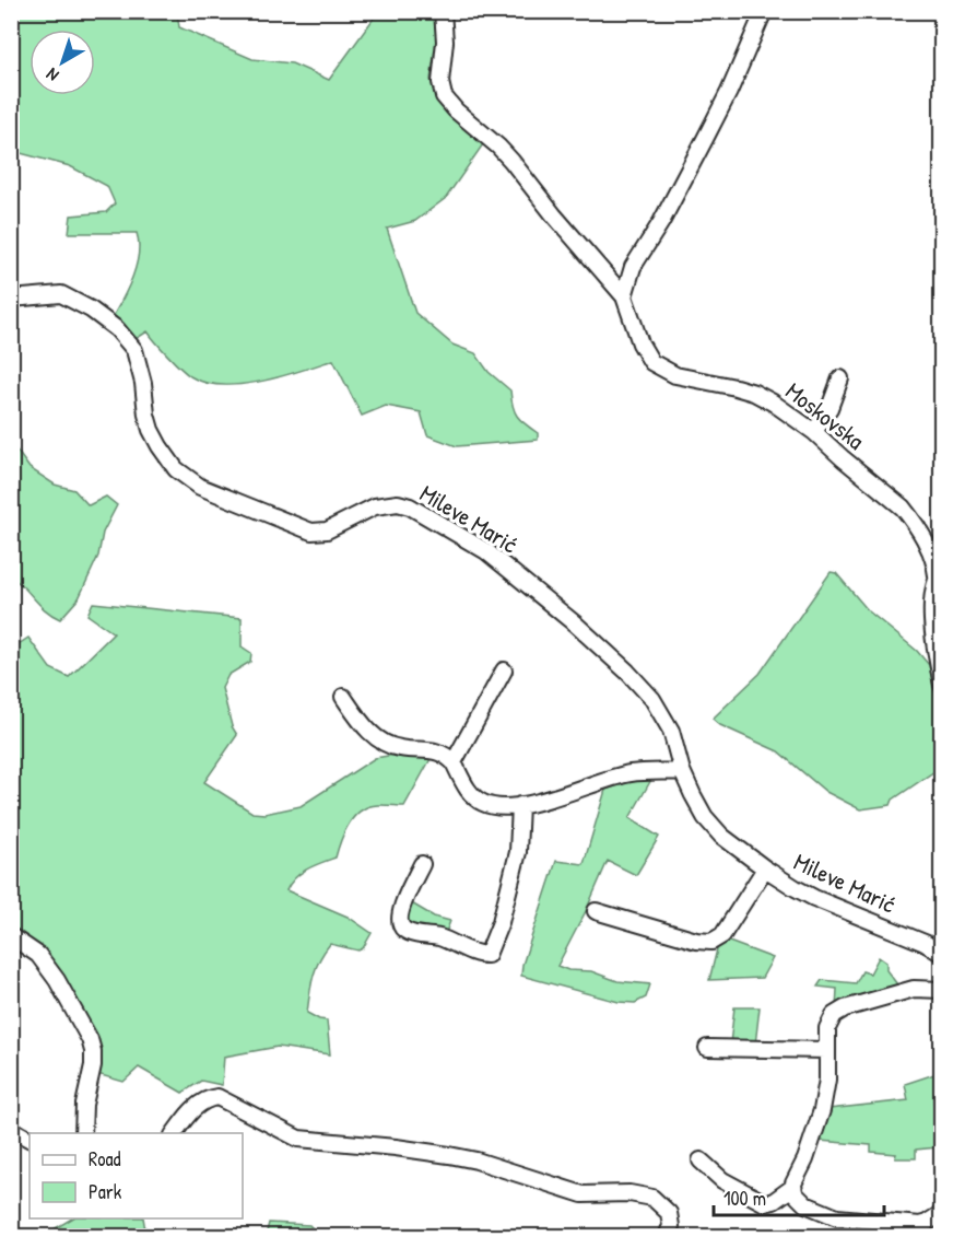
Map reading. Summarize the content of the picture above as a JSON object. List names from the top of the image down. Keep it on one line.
{"streets":{"street":["Moskovska","Mileve Marić"]},"legend":["Road","Park"],"scale_bar":"100 m","north":"bottom left"}
